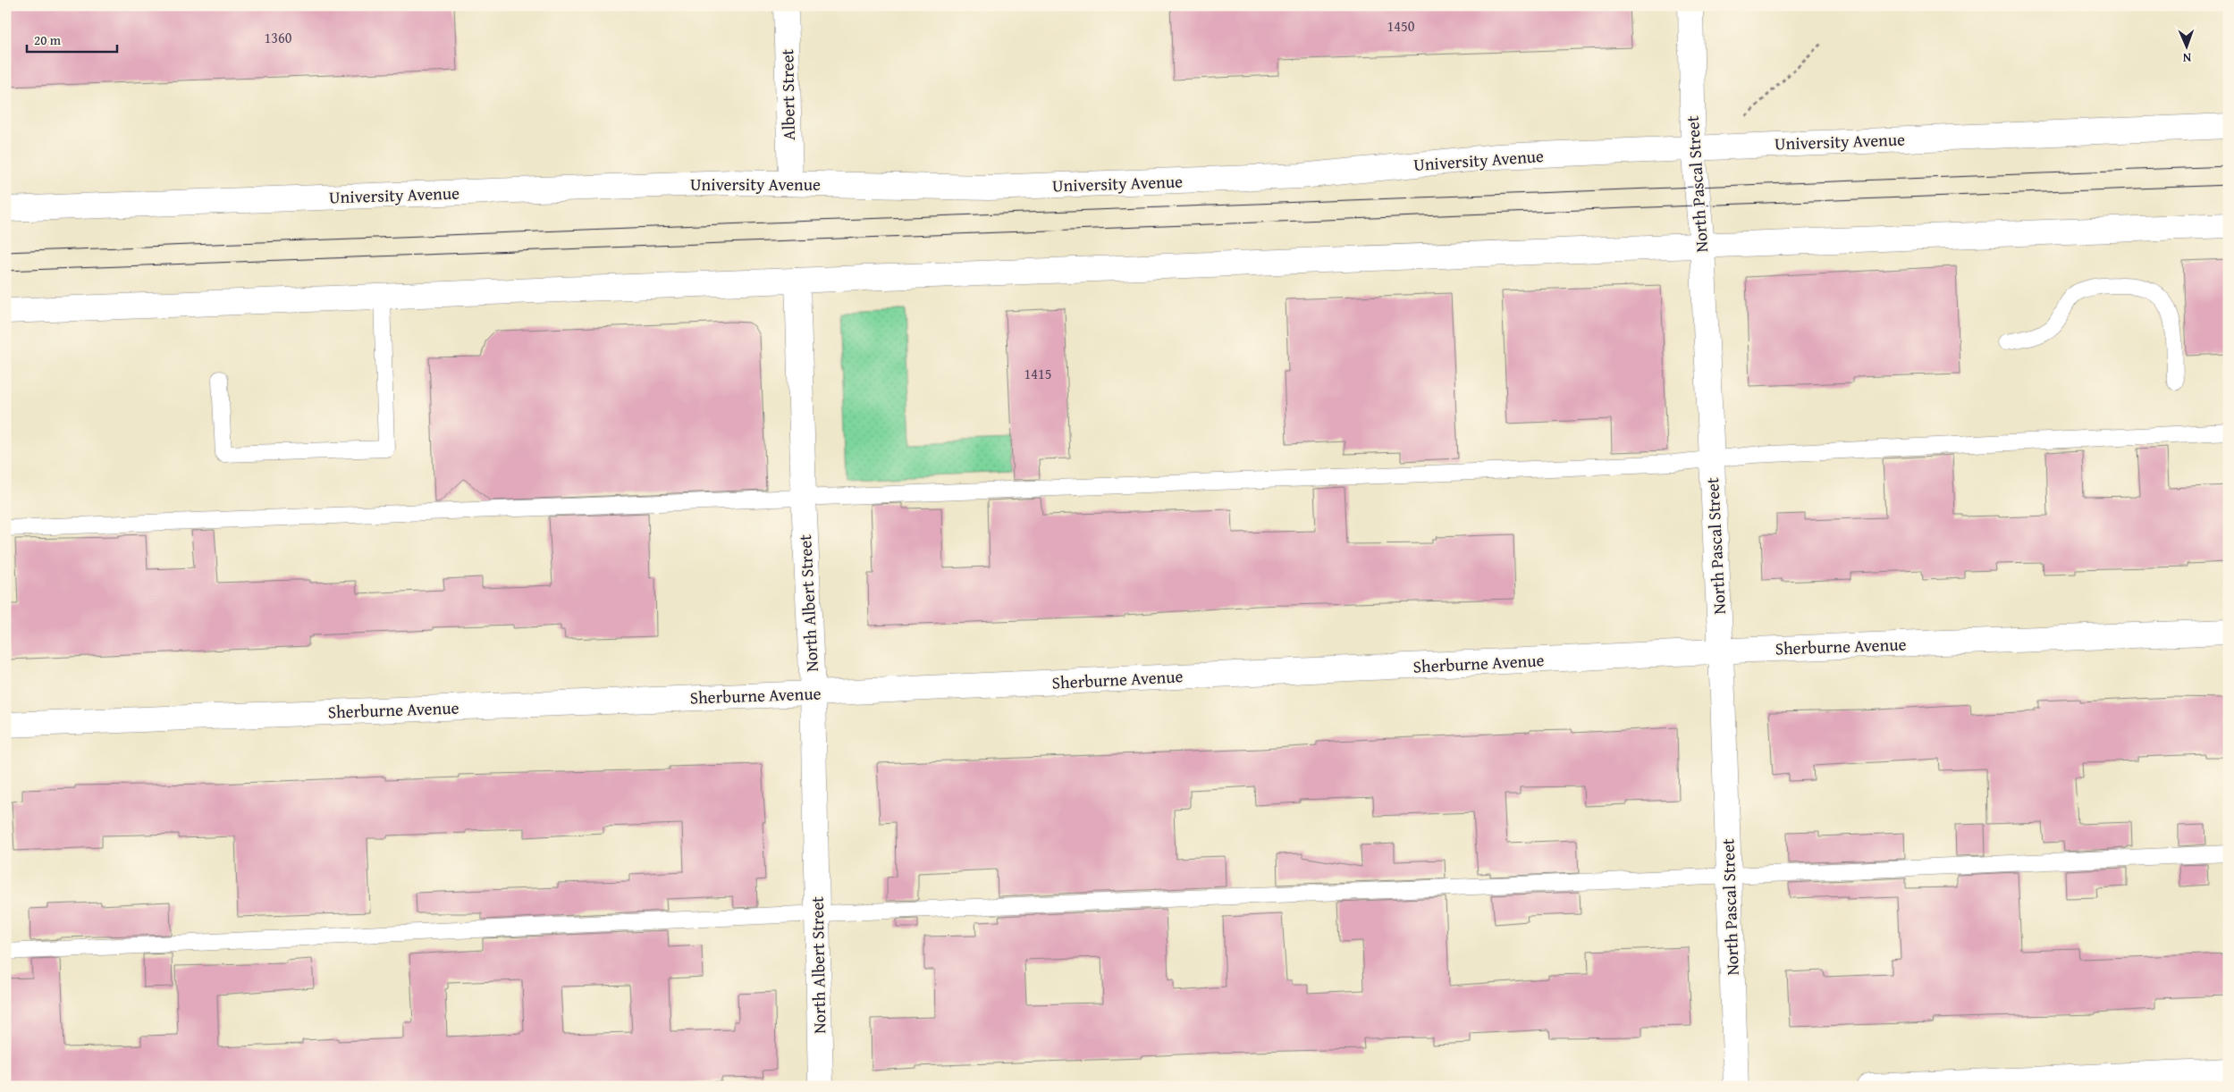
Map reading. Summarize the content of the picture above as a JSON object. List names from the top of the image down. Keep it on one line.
{"streets":{"street":["Albert Street","University Avenue","North Pascal Street","North Albert Street","Sherburne Avenue"]},"crossings":[["Albert Street","University Avenue"],["University Avenue","North Pascal Street"],["North Pascal Street","Sherburne Avenue"],["North Albert Street","Sherburne Avenue"]],"house_numbers":["1450","1360","1415"],"scale_bar":"20 m","north":"bottom"}
